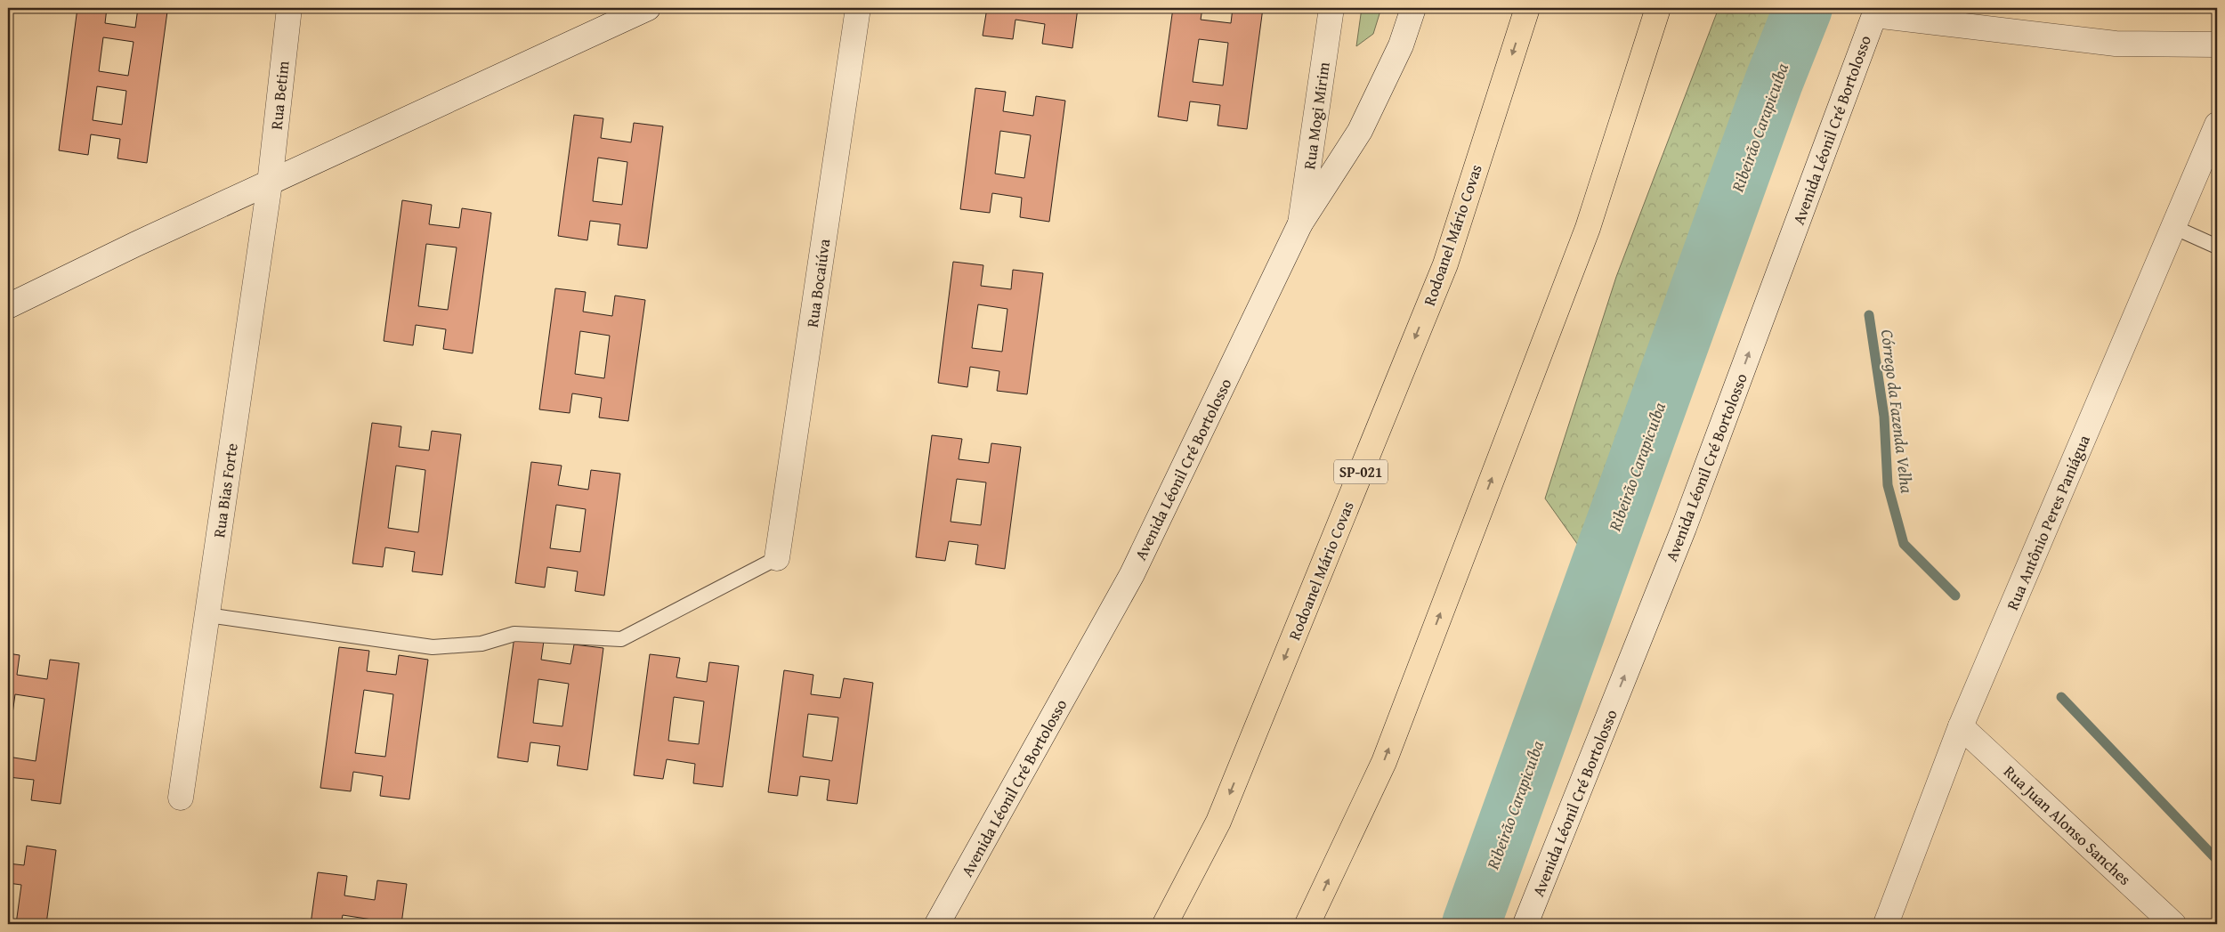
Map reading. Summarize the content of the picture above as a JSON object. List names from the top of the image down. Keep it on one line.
{"streets":{"highway":["Rodoanel Mário Covas","SP-021"],"street":["Rua Betim","Rua Mogi Mirim","Avenida Léonil Cré Bortolosso","Rua Bocaiúva","Rua Bias Forte","Rua Antônio Peres Paniágua","Rua Juan Alonso Sanches"]},"crossings":[["Rua Betim","Rua Bias Forte"],["Rua Mogi Mirim","Avenida Léonil Cré Bortolosso"],["Rua Antônio Peres Paniágua","Rua Juan Alonso Sanches"]],"one_way":["Avenida Léonil Cré Bortolosso"],"water":["Ribeirão Carapicuíba","Córrego da Fazenda Velha"]}
